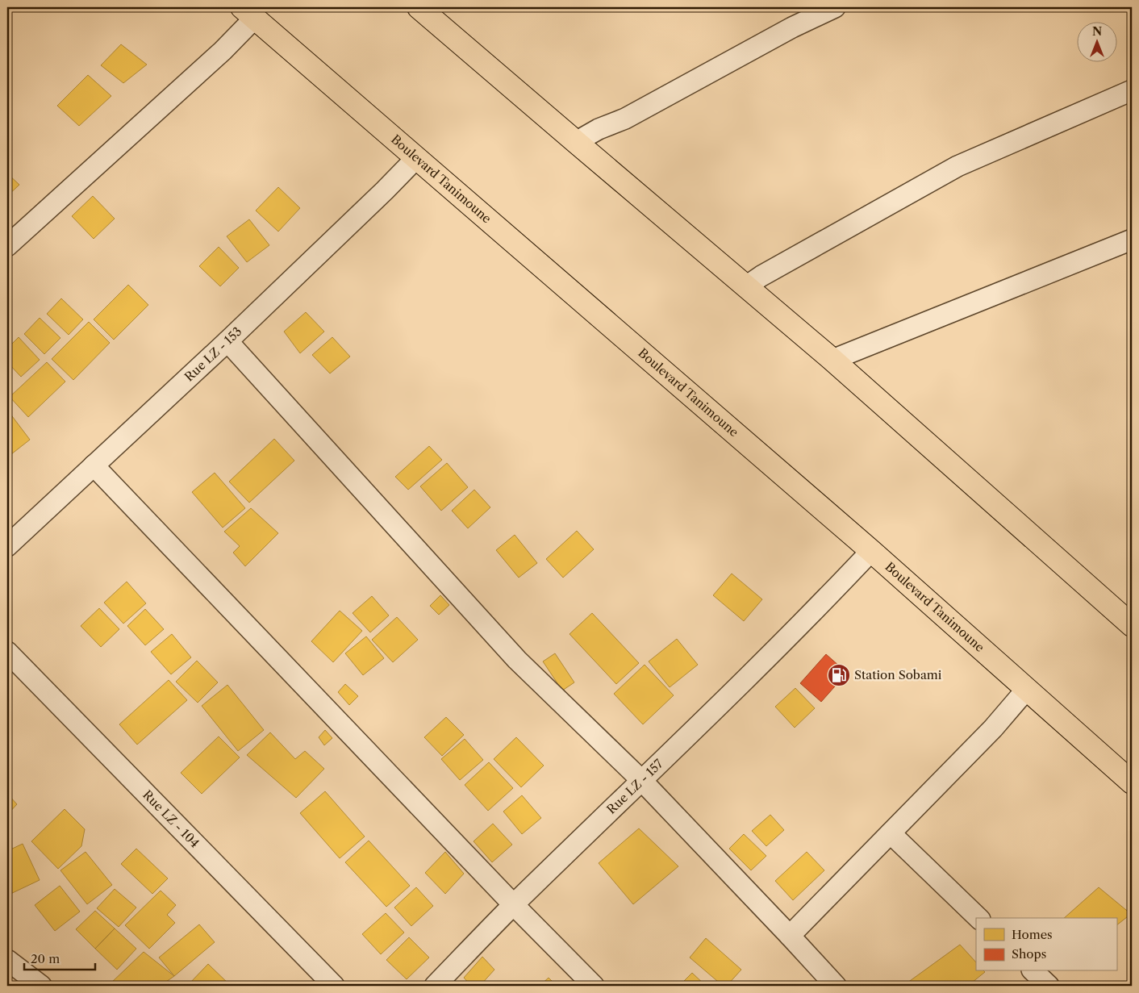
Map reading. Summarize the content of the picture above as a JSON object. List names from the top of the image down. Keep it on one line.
{"streets":{"main road":["Boulevard Tanimoune"],"street":["Rue LZ - 153","Rue LZ - 157","Rue LZ - 104"]},"crossings":[["Boulevard Tanimoune","Rue LZ - 153"],["Boulevard Tanimoune","Rue LZ - 157"]],"places":{"fuel station":["Station Sobami"]},"legend":["Homes","Shops"],"scale_bar":"20 m","north":"top"}
